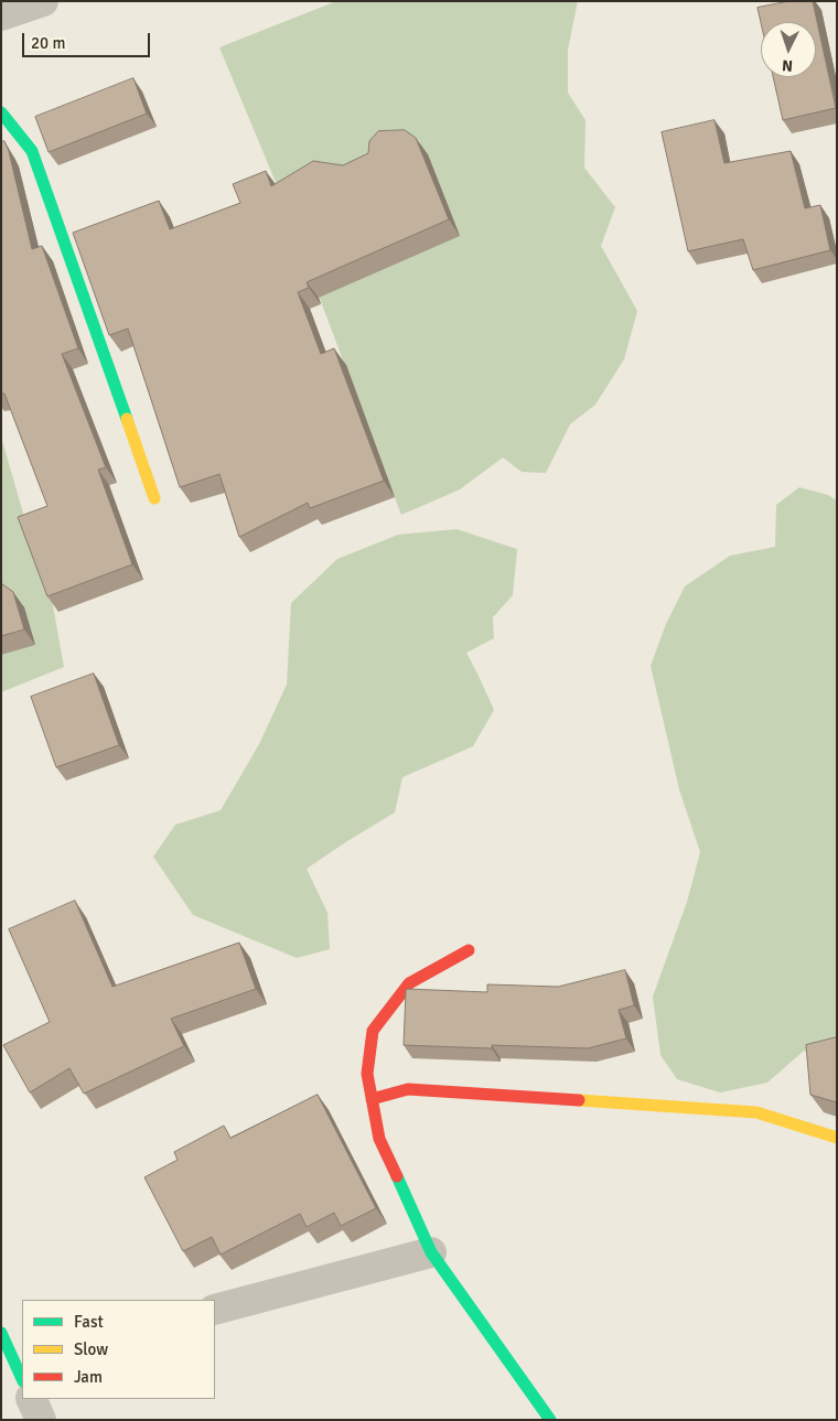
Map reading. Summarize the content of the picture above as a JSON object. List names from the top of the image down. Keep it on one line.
{"legend":["Fast","Slow","Jam"],"scale_bar":"20 m","north":"bottom"}
